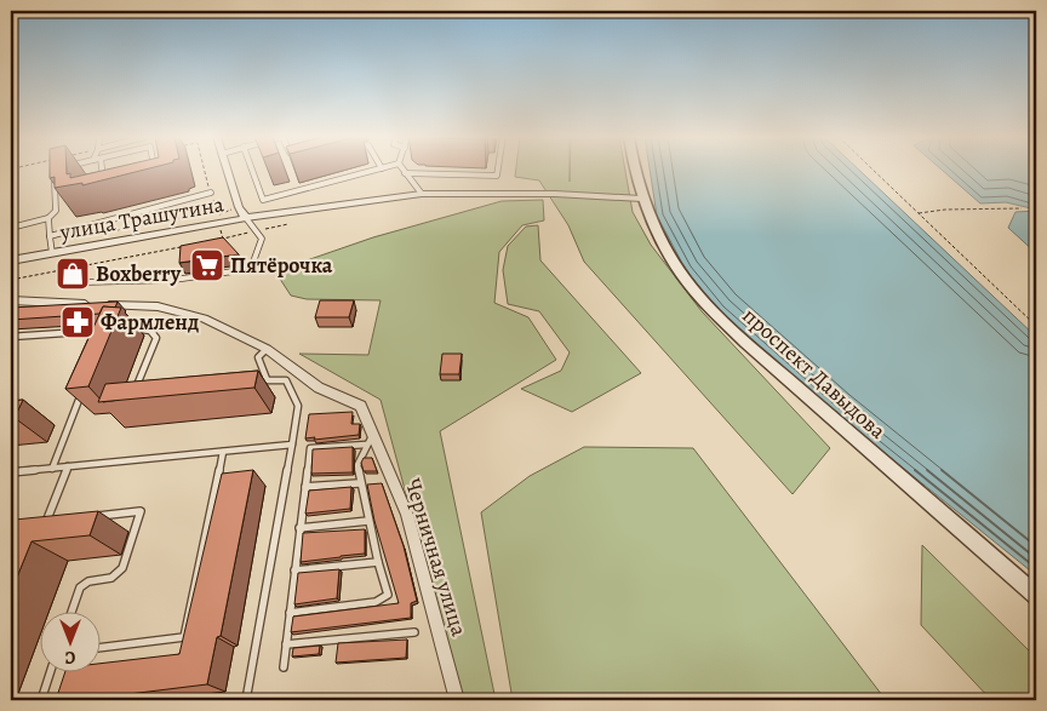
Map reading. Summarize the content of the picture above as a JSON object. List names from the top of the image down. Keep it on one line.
{"streets":{"street":["улица Трашутина","проспект Давыдова","Черничная улица"]},"crossings":[["улица Трашутина","проспект Давыдова"]],"places":{"supermarket":["Пятёрочка"],"shop":["Boxberry"],"pharmacy":["Фармленд"]},"north":"bottom"}
